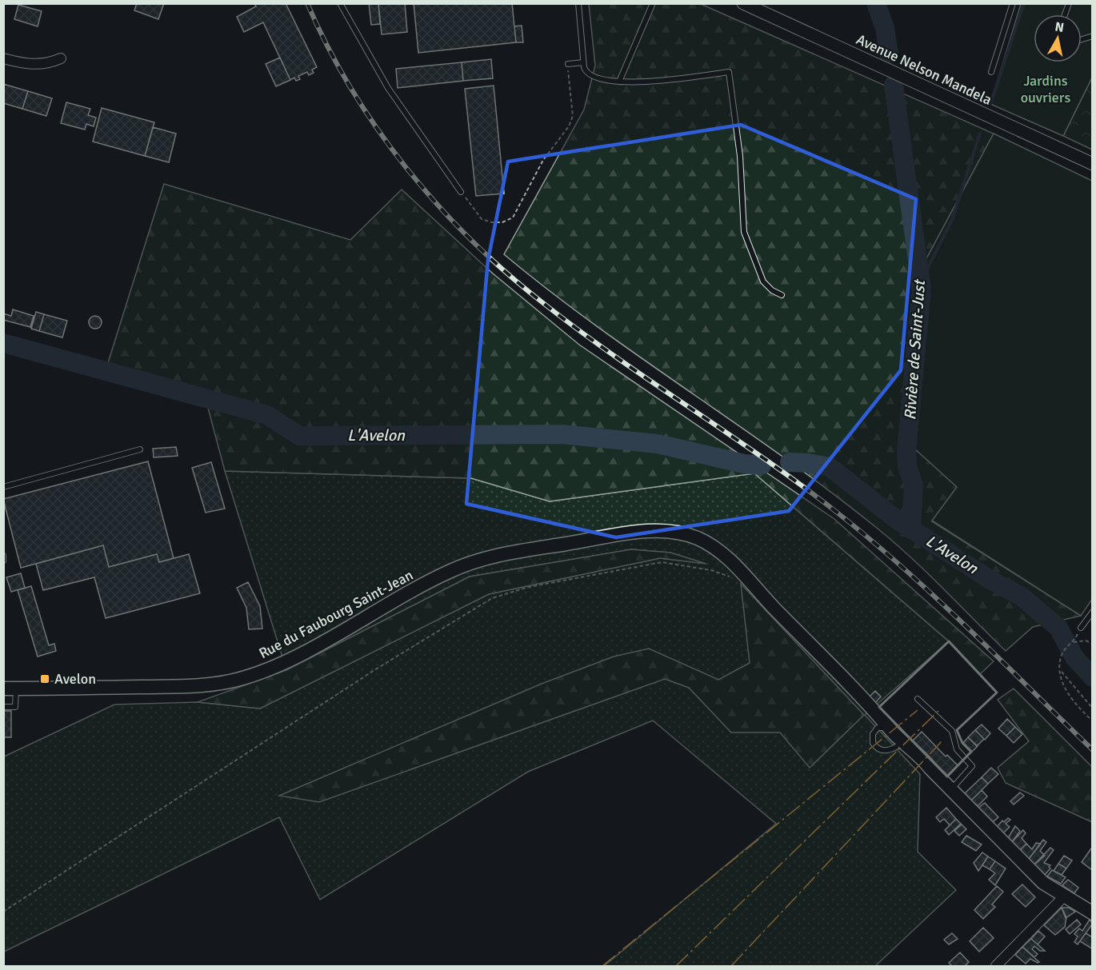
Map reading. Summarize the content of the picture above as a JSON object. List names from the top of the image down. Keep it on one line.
{"streets":{"main road":["Rue du Faubourg Saint-Jean"],"street":["Avenue Nelson Mandela"]},"water":["Rivière de Saint-Just","L'Avelon"],"parks":["Jardins ouvriers"],"places":{"transit":["Avelon"]},"north":"top"}
